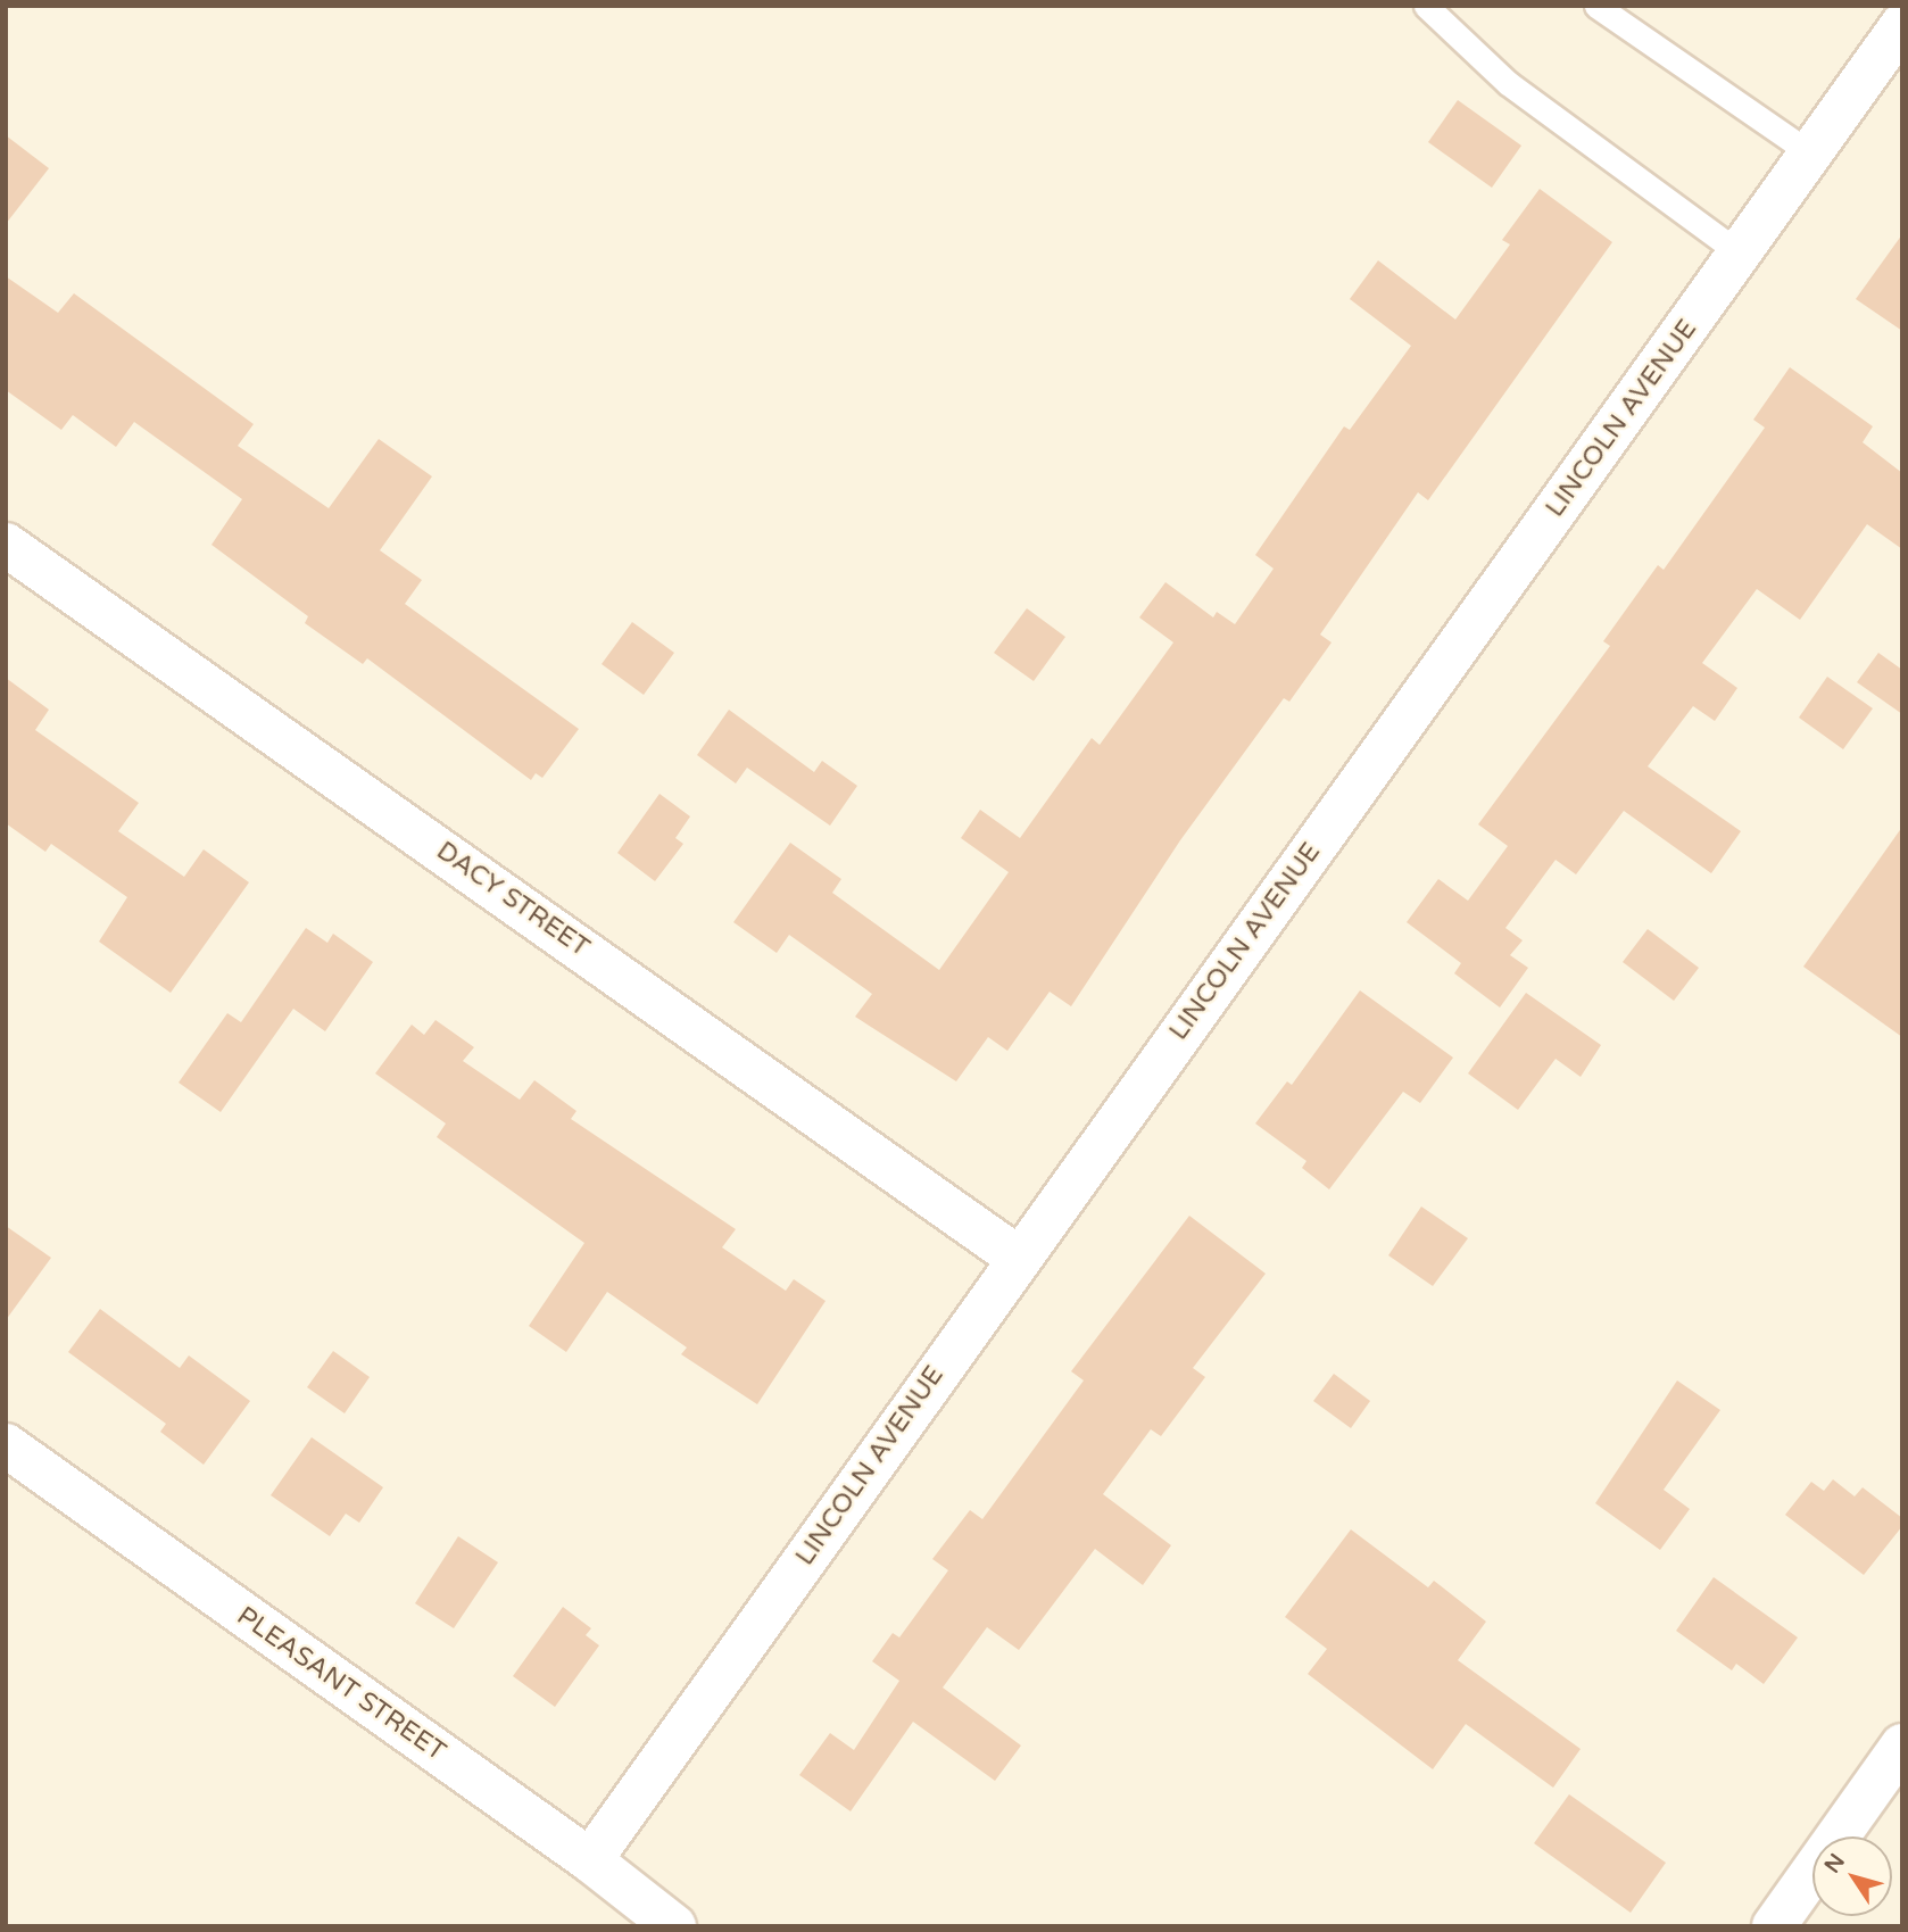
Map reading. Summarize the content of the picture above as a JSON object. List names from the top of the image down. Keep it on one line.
{"streets":{"street":["LINCOLN AVENUE","DACY STREET","PLEASANT STREET"]},"crossings":[["LINCOLN AVENUE","DACY STREET"],["LINCOLN AVENUE","PLEASANT STREET"]],"north":"top left"}
